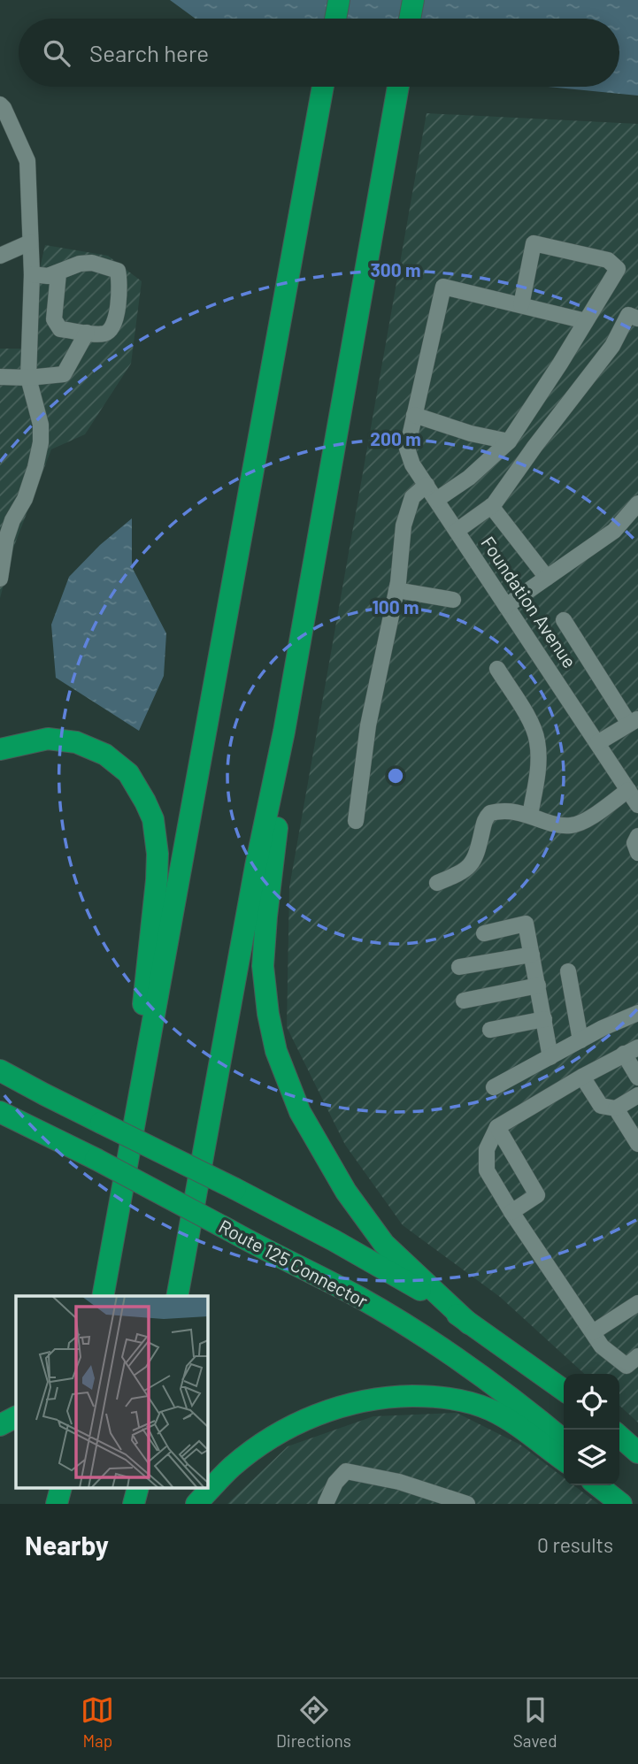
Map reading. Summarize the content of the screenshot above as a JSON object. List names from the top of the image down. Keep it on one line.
{"streets":{"highway":["Route 125 Connector"],"street":["Foundation Avenue"]},"page":{"search":"Search here","heading":["Nearby","0 results"],"nav":["Map","Directions","Saved"]},"rings":["300 m","200 m","100 m"]}
